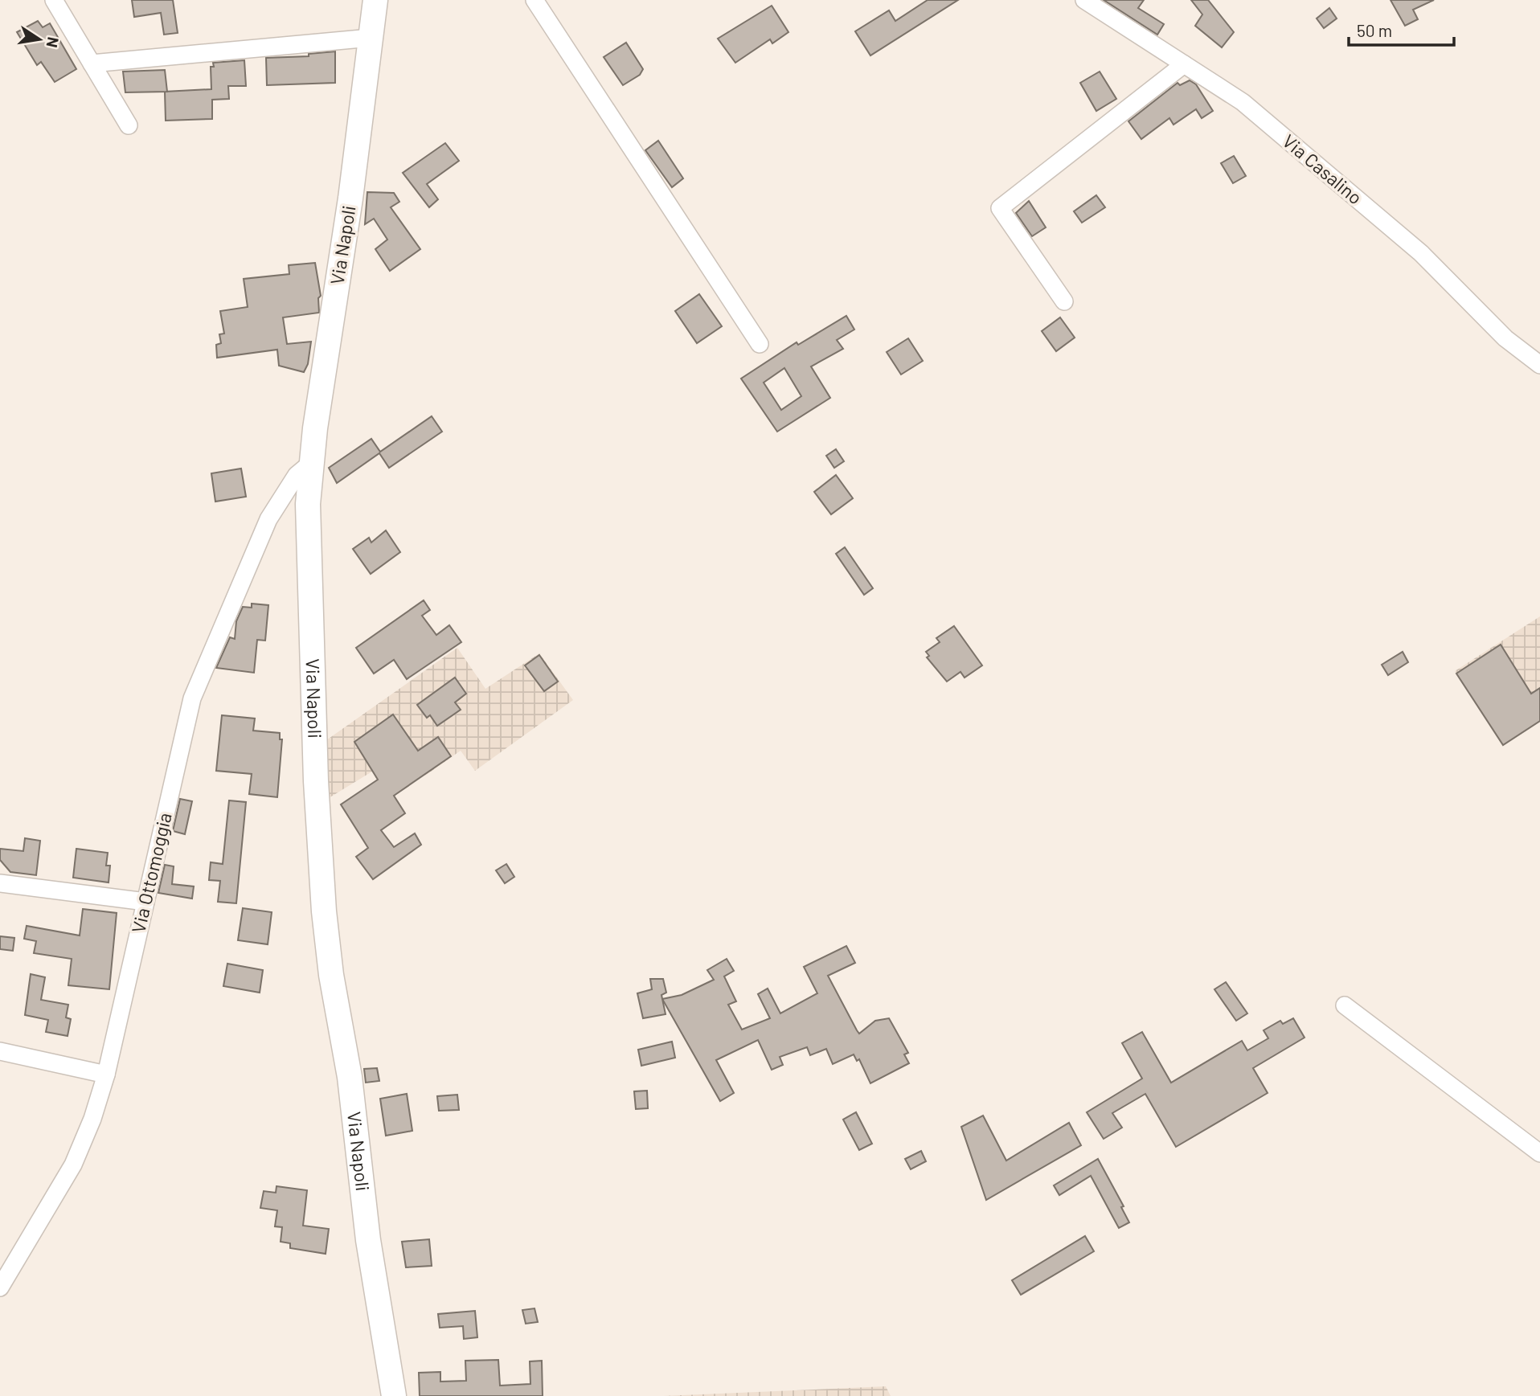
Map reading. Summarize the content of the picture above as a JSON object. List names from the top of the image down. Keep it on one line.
{"streets":{"street":["Via Casalino","Via Napoli","Via Ottomoggia"]},"crossings":[["Via Napoli","Via Ottomoggia"]],"scale_bar":"50 m","north":"right"}
